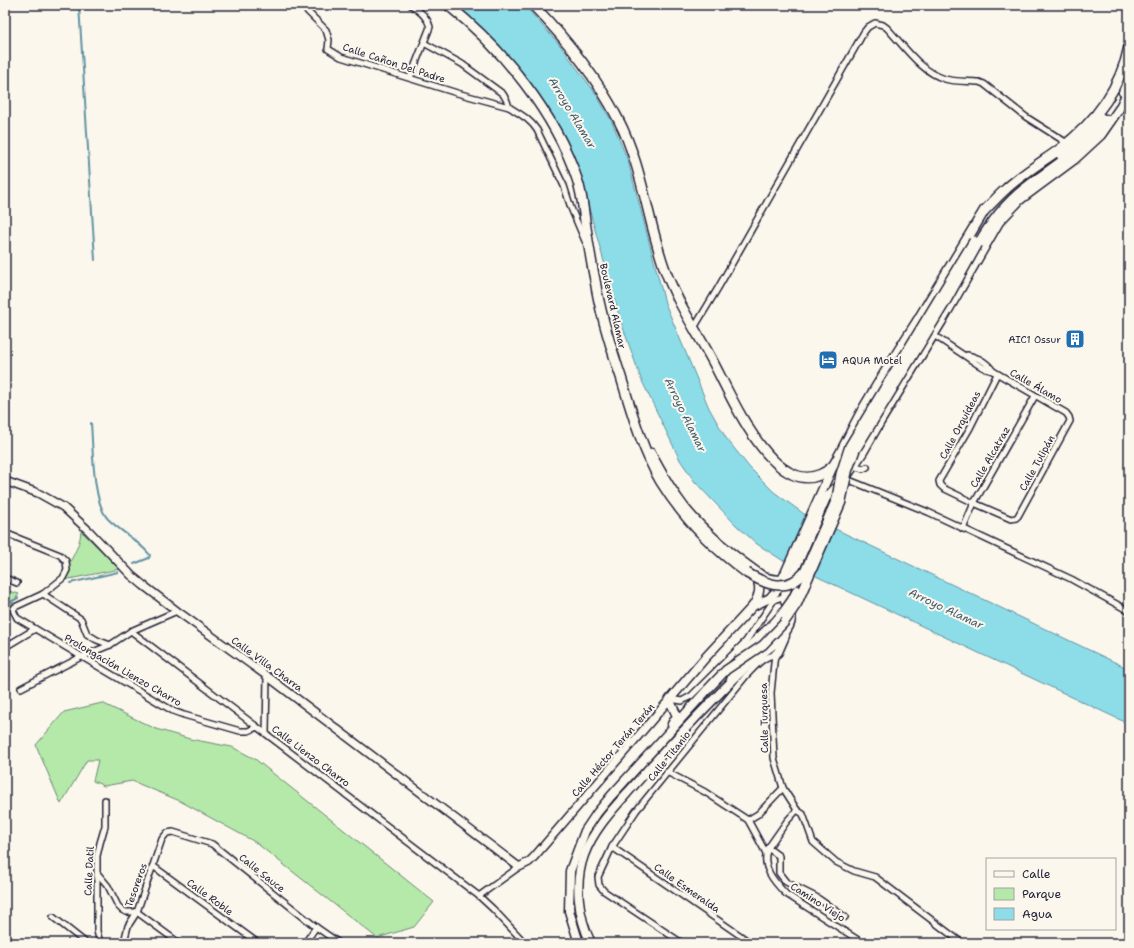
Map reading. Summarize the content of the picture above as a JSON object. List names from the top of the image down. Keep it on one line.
{"streets":{"highway":["Boulevard Alamar"],"main road":["Calle Héctor Terán Terán"],"street":["Calle Cañon Del Padre","Calle Álamo","Calle Orquídeas","Calle Alcatraz","Calle Tulipán","Calle Villa Charra","Prolongación Lienzo Charro","Calle Turquesa","Calle Lienzo Charro","Calle Titanio","Calle Datil","Calle Sauce","Tesoreros","Calle Esmeralda","Calle Roble","Camino Viejo"]},"crossings":[["Calle Cañon Del Padre","Boulevard Alamar"],["Boulevard Alamar","Calle Héctor Terán Terán"],["Calle Álamo","Calle Orquídeas"],["Calle Álamo","Calle Alcatraz"],["Calle Álamo","Calle Tulipán"],["Calle Orquídeas","Calle Alcatraz"],["Calle Orquídeas","Calle Tulipán"],["Calle Alcatraz","Calle Tulipán"],["Calle Villa Charra","Calle Héctor Terán Terán"],["Prolongación Lienzo Charro","Calle Lienzo Charro"],["Calle Turquesa","Calle Titanio"],["Calle Héctor Terán Terán","Calle Lienzo Charro"],["Calle Titanio","Calle Esmeralda"],["Calle Sauce","Tesoreros"],["Tesoreros","Calle Roble"]],"water":["Arroyo Alamar"],"places":{"building":["AIC1 Ossur"],"hotel":["AQUA Motel"]},"legend":["Calle","Parque","Agua"]}
